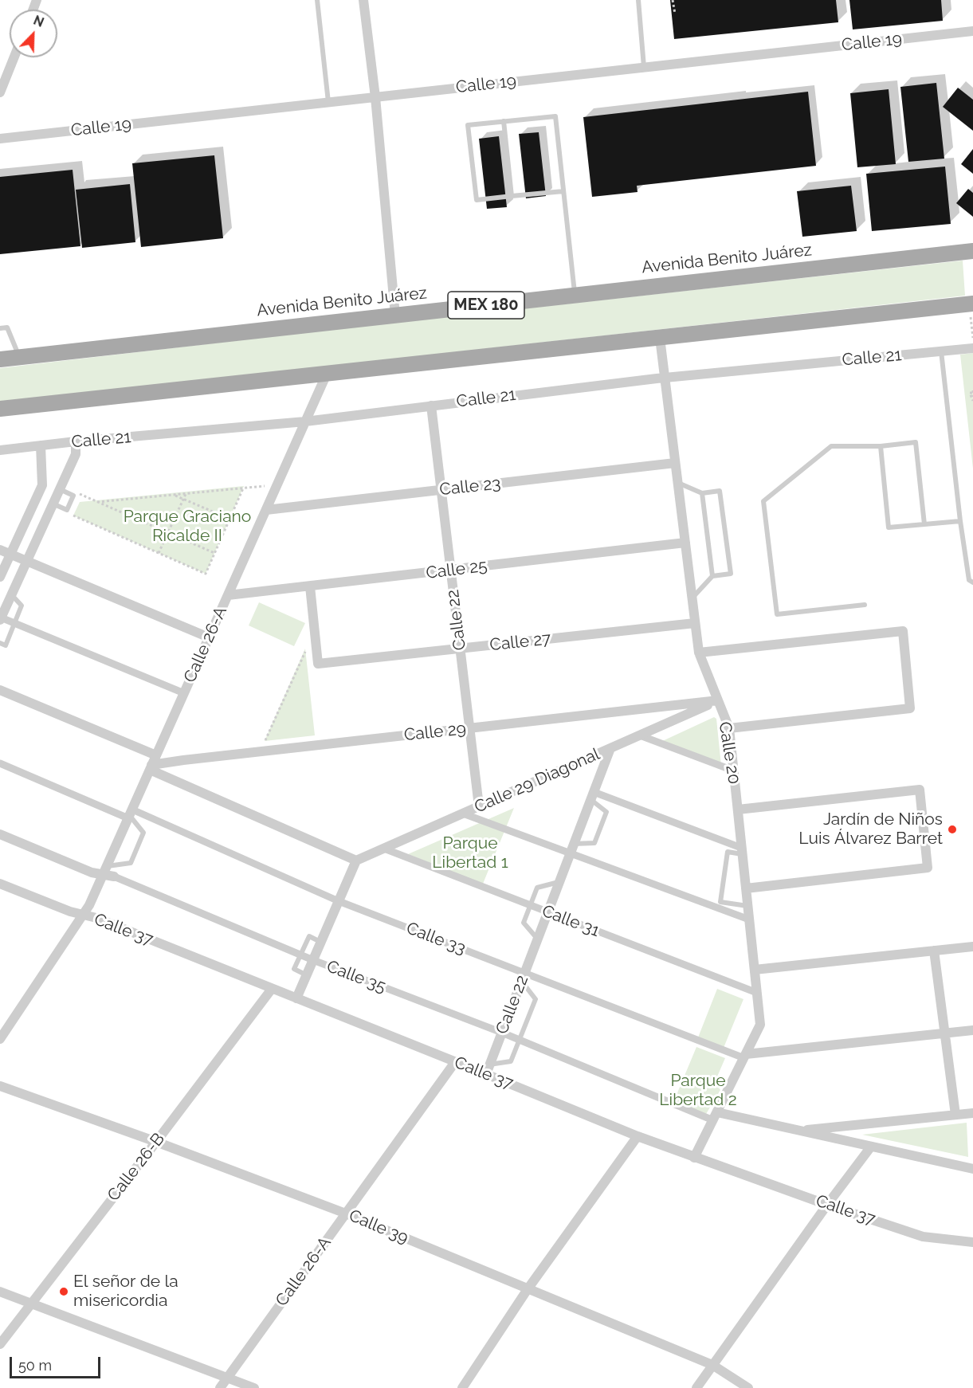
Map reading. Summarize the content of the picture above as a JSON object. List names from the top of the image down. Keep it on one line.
{"streets":{"main road":["Avenida Benito Juárez","MEX 180"],"street":["Calle 19","Calle 21","Calle 23","Calle 25","Calle 22","Calle 27","Calle 26-A","Calle 29","Calle 20","Calle 29 Diagonal","Calle 31","Calle 37","Calle 33","Calle 35","Calle 26-B","Calle 39"]},"crossings":[["Calle 21","Calle 22"],["Calle 21","Calle 26-A"],["Calle 21","Calle 20"],["Calle 23","Calle 22"],["Calle 23","Calle 26-A"],["Calle 23","Calle 20"],["Calle 25","Calle 22"],["Calle 25","Calle 27"],["Calle 25","Calle 26-A"],["Calle 25","Calle 20"],["Calle 22","Calle 27"],["Calle 22","Calle 29"],["Calle 22","Calle 29 Diagonal"],["Calle 22","Calle 31"],["Calle 22","Calle 37"],["Calle 22","Calle 33"],["Calle 22","Calle 35"],["Calle 27","Calle 20"],["Calle 26-A","Calle 29"],["Calle 26-A","Calle 37"],["Calle 26-A","Calle 33"],["Calle 26-A","Calle 35"],["Calle 26-A","Calle 39"],["Calle 29","Calle 20"],["Calle 29","Calle 29 Diagonal"],["Calle 20","Calle 29 Diagonal"],["Calle 20","Calle 31"],["Calle 20","Calle 37"],["Calle 20","Calle 33"],["Calle 20","Calle 35"],["Calle 29 Diagonal","Calle 31"],["Calle 37","Calle 26-B"],["Calle 26-B","Calle 39"]],"parks":["Parque Graciano Ricalde II","Parque Libertad 1","Parque Libertad 2"],"places":["Jardín de Niños Luis Álvarez Barret","El señor de la misericordia"],"scale_bar":"50 m","north":"top right"}
